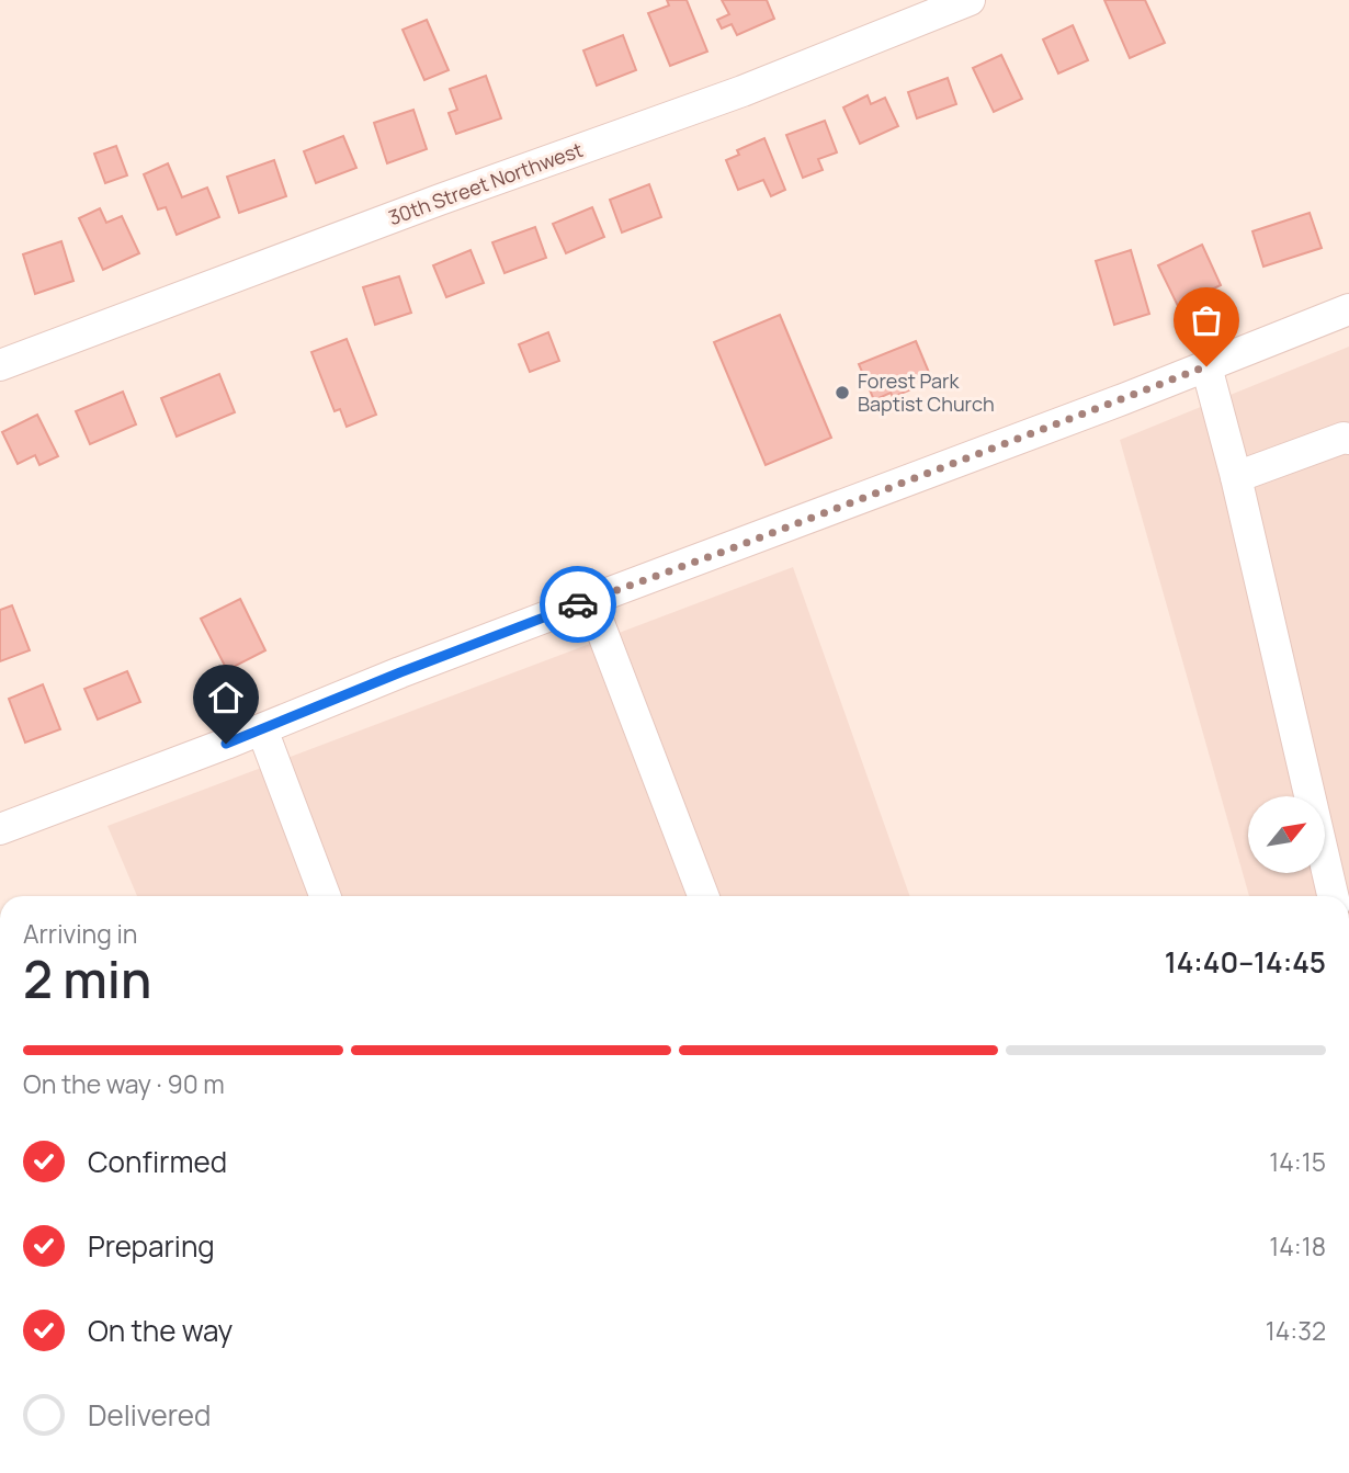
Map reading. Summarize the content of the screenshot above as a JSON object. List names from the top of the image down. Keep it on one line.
{"streets":{"street":["30th Street Northwest"]},"places":["Forest Park Baptist Church"],"north":"top right","page":{"heading":["2 min","Arriving in","14:40–14:45"],"bar":"On the way · 90 m","list":[["Confirmed","14:15"],["Preparing","14:18"],["On the way","14:32"],"Delivered"]}}
